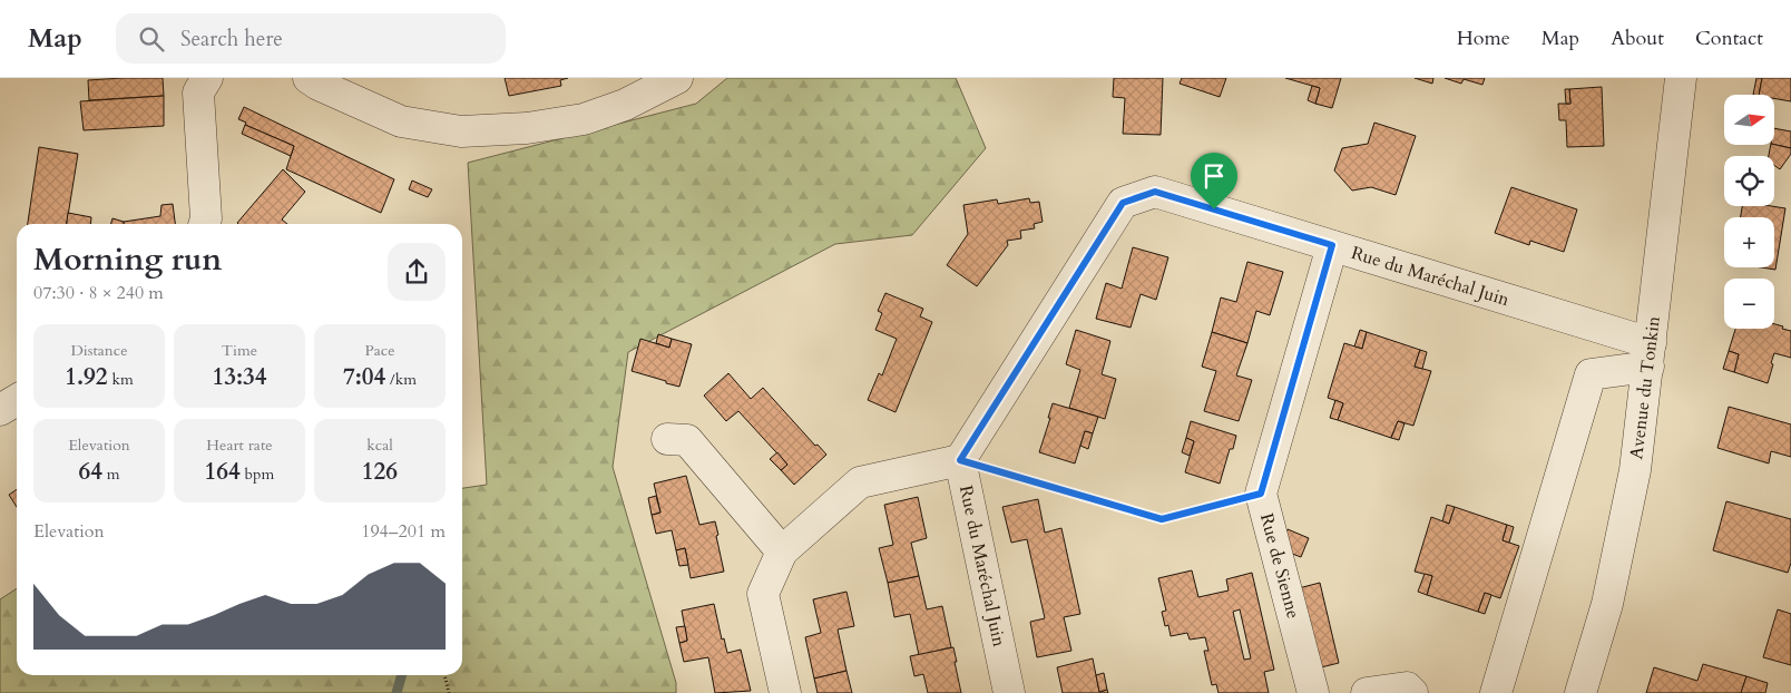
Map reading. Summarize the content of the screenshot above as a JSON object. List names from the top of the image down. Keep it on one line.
{"streets":{"street":["Rue du Maréchal Juin","Avenue du Tonkin","Rue de Sienne"]},"crossings":[["Rue du Maréchal Juin","Avenue du Tonkin"],["Rue du Maréchal Juin","Rue de Sienne"]],"north":"right","page":{"header":"Map","search":"Search here","nav":["Home","Map","About","Contact"],"map_buttons":["+","−"],"heading":["Morning run","07:30 · 8 × 240 m"],"stats":[["Distance","1.92 km"],["Time","13:34"],["Pace","7:04 /km"],["Elevation","64 m"],["Heart rate","164 bpm"],["kcal","126"]],"chart":["Elevation","194–201 m"]}}
